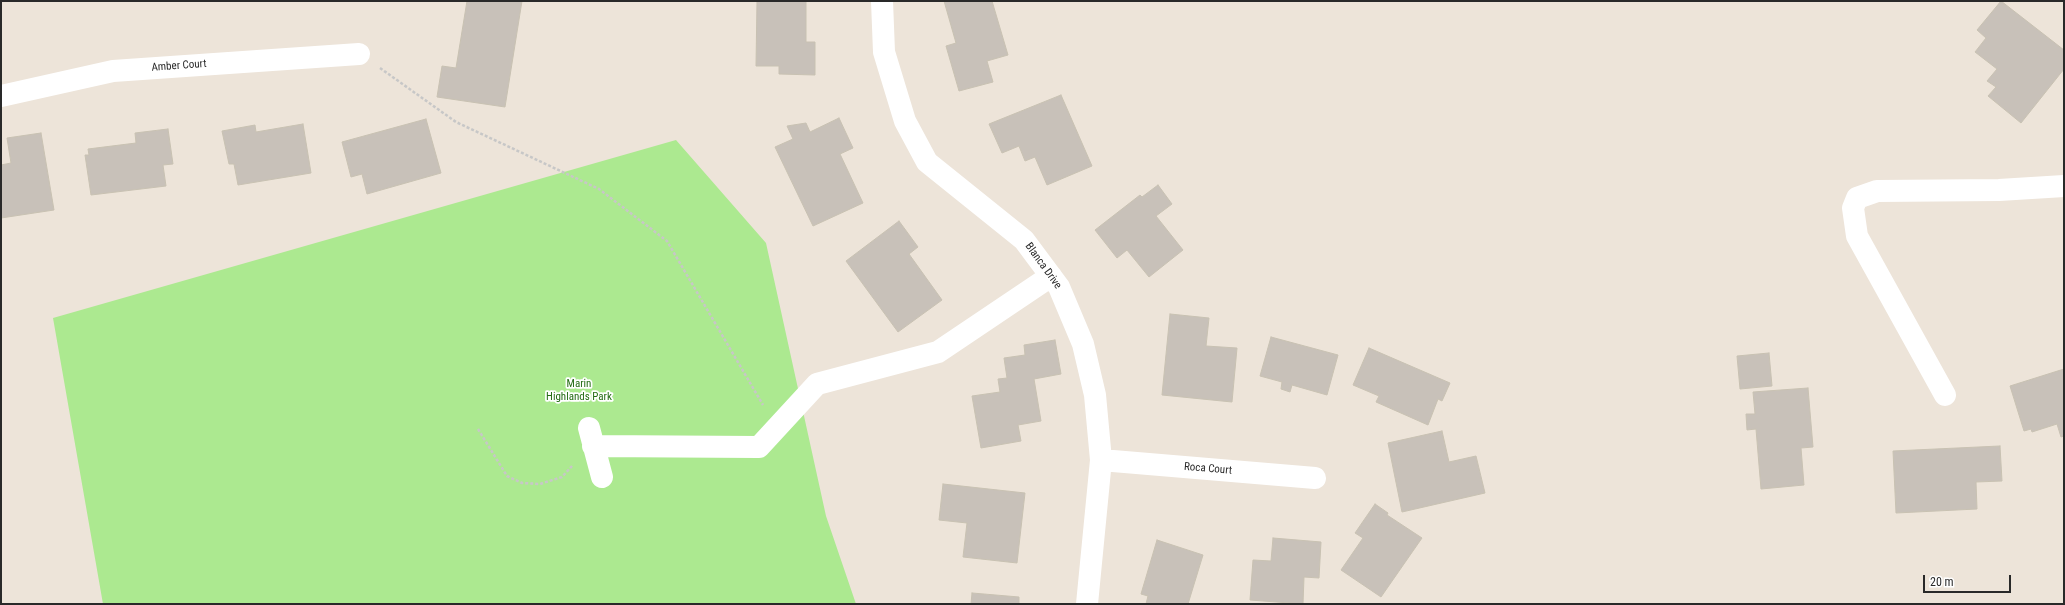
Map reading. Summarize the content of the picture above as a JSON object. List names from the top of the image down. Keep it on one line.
{"streets":{"street":["Amber Court","Blanca Drive","Roca Court"]},"crossings":[["Blanca Drive","Roca Court"]],"parks":["Marin Highlands Park"],"scale_bar":"20 m"}
